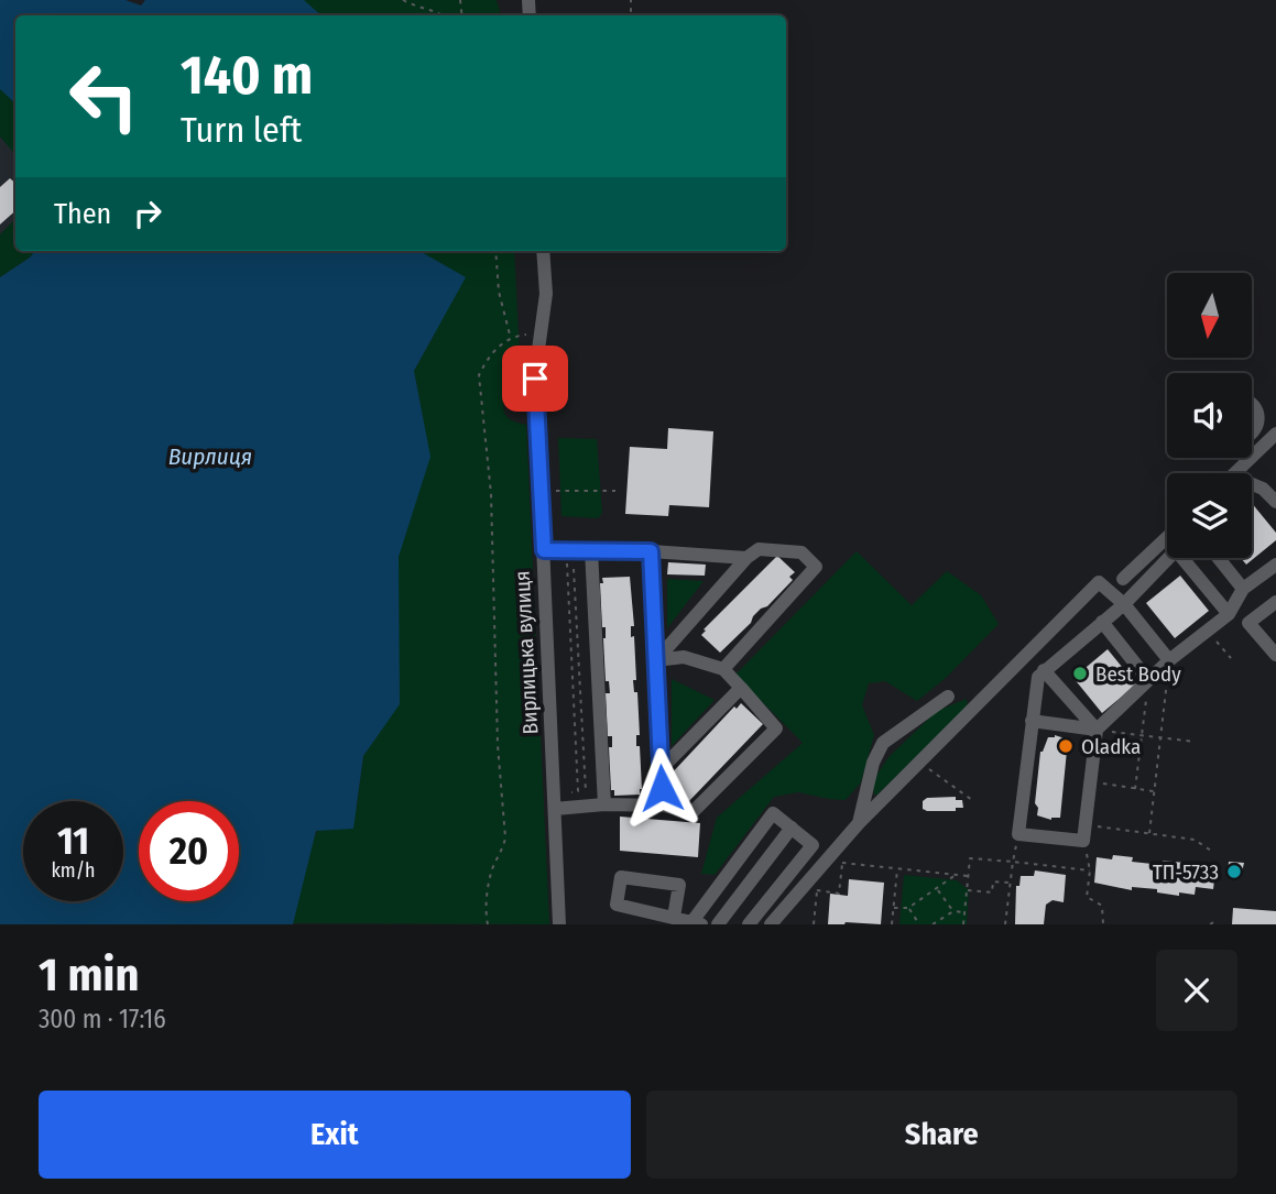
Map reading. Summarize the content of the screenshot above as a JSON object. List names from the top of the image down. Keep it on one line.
{"streets":{"street":["Вирлицька вулиця"]},"water":["Вирлиця"],"places":["Best Body","Oladka","ТП-5733"],"north":"bottom","page":{"turn":["140 m","Turn left"],"then":"Then","speed":"11 km/h","limit":"20","heading":["1 min","300 m · 17:16"],"buttons":["Exit","Share"]}}
